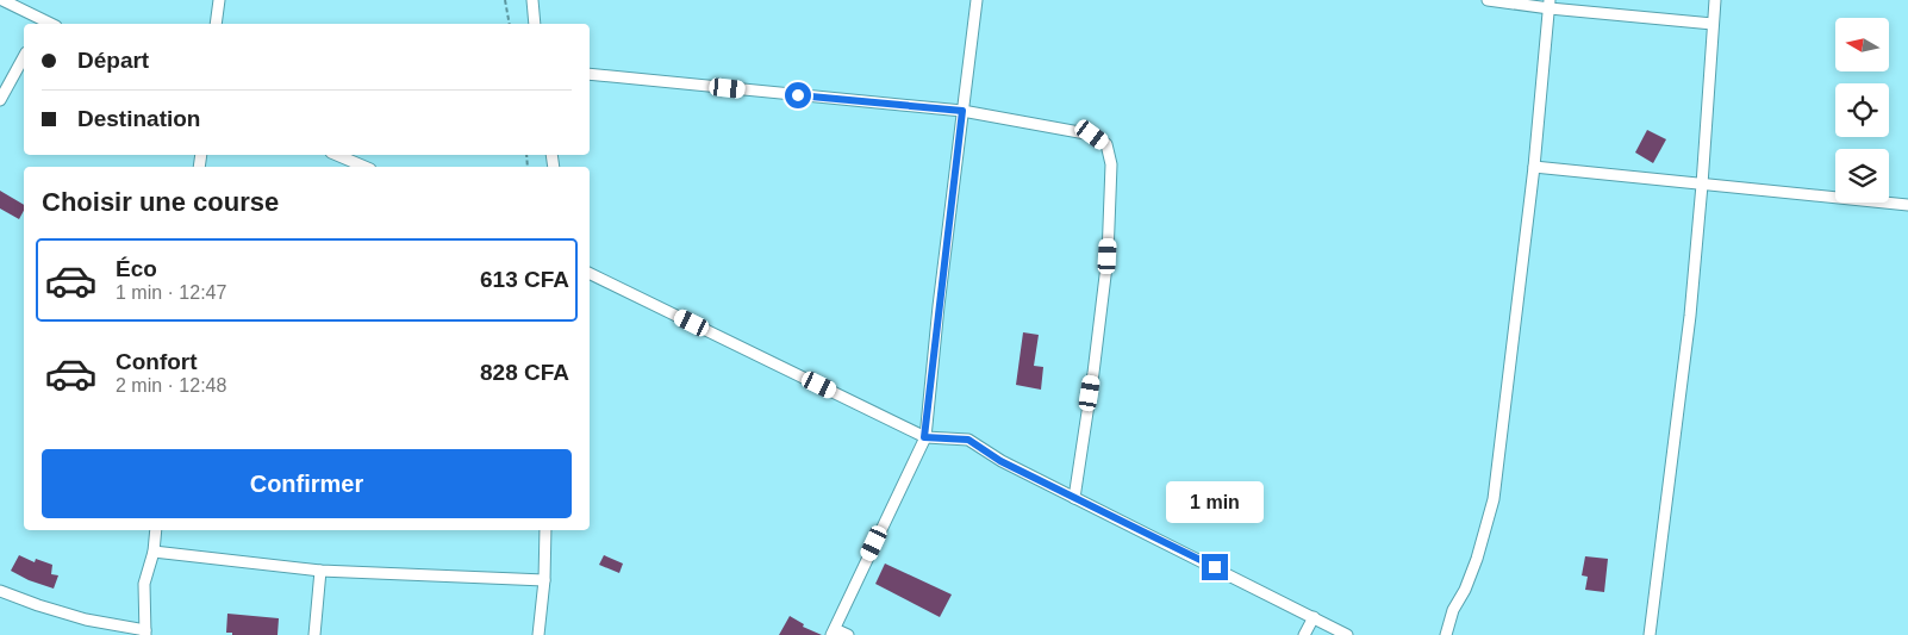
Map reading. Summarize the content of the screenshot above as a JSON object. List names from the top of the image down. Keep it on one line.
{"north":"left","page":{"banner":["Départ","Destination"],"heading":"Choisir une course","list":[{"name":"Éco","note":"1 min · 12:47","value":"613 CFA"},{"name":"Confort","note":"2 min · 12:48","value":"828 CFA"}],"buttons":"Confirmer","bubble":"1 min"}}
